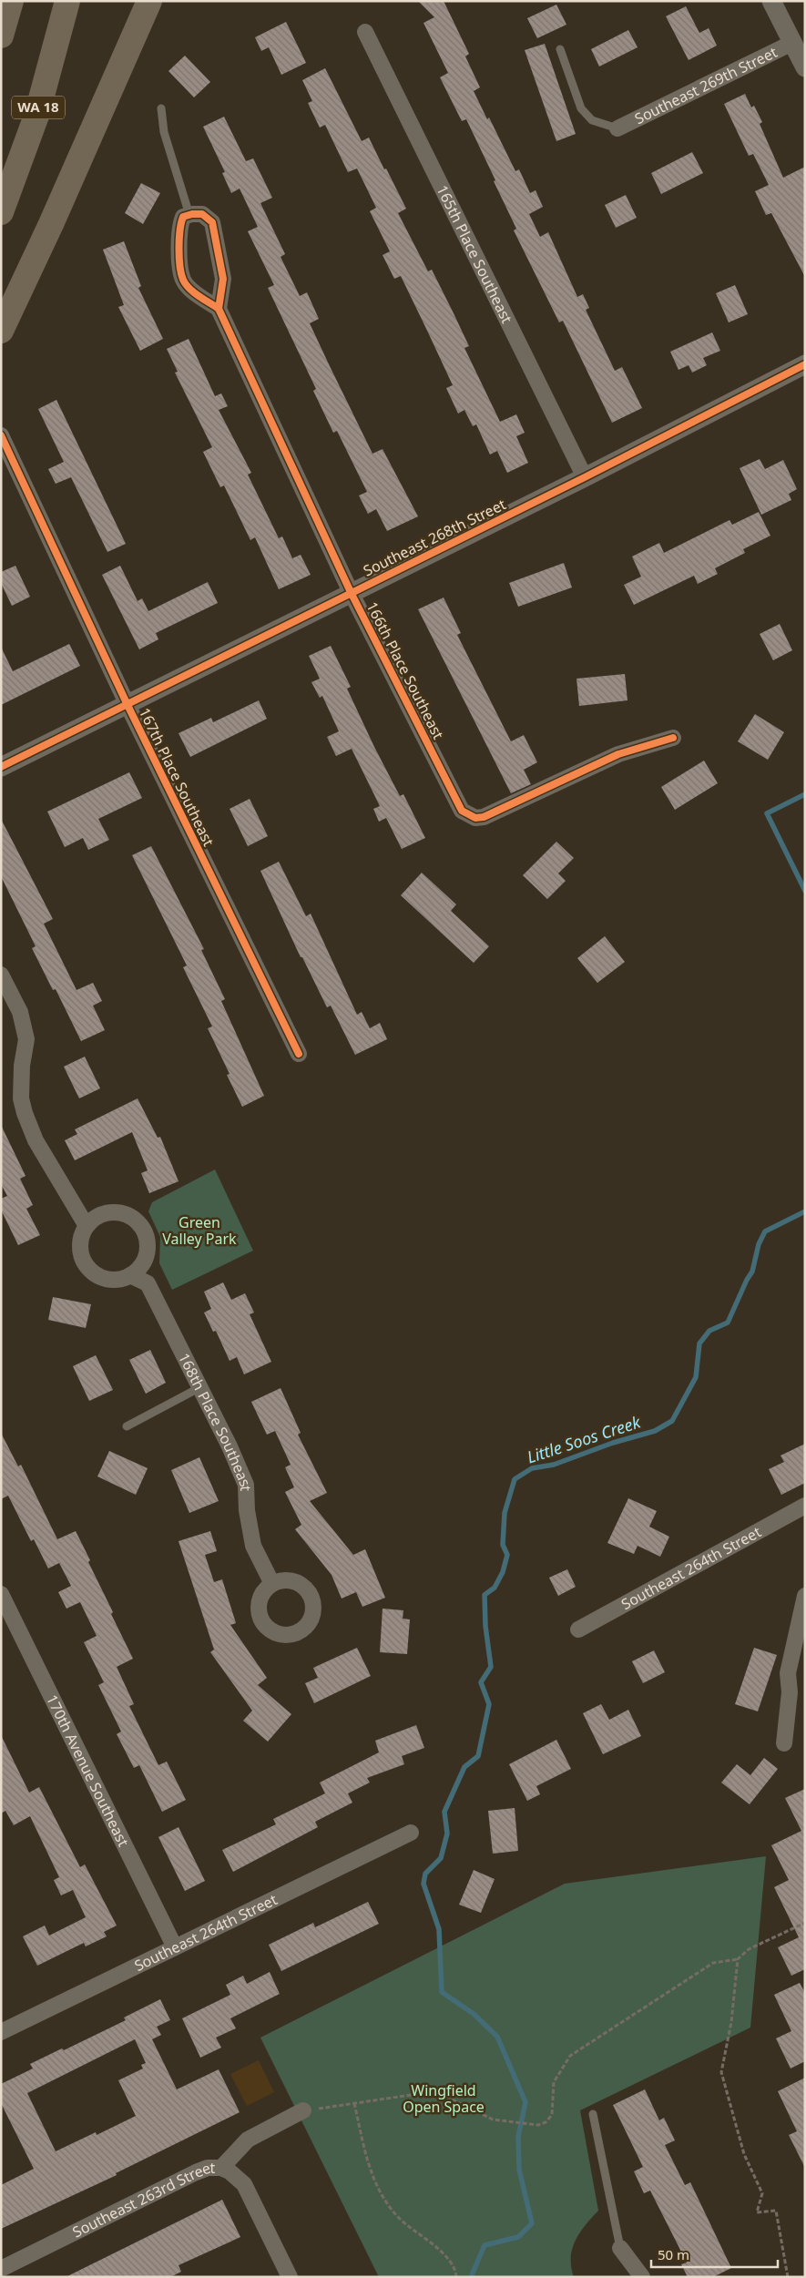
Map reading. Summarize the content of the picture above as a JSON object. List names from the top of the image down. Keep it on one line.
{"streets":{"highway":["WA 18"],"street":["Southeast 269th Street","165th Place Southeast","Southeast 268th Street","166th Place Southeast","167th Place Southeast","168th Place Southeast","Southeast 264th Street","170th Avenue Southeast","Southeast 263rd Street"]},"crossings":[["165th Place Southeast","Southeast 268th Street"],["Southeast 268th Street","166th Place Southeast"],["Southeast 268th Street","167th Place Southeast"],["Southeast 264th Street","170th Avenue Southeast"]],"water":["Little Soos Creek"],"parks":["Green Valley Park","Wingfield Open Space"],"scale_bar":"50 m"}
